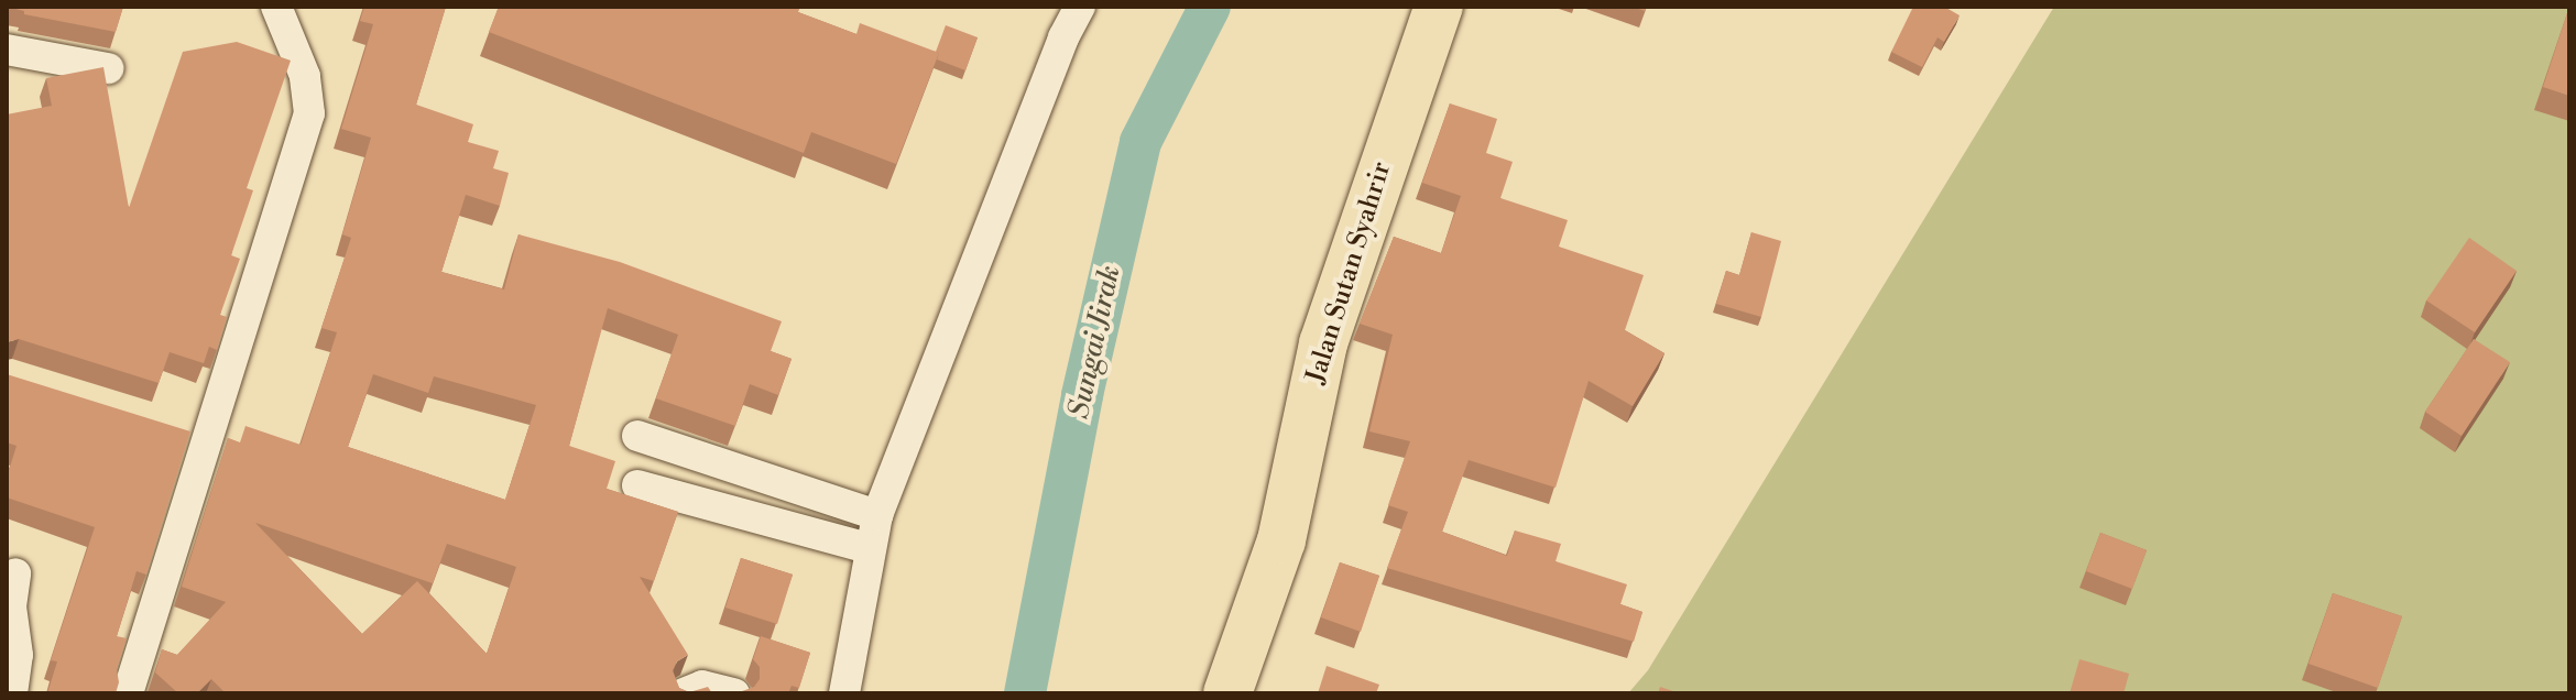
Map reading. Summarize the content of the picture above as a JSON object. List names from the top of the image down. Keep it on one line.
{"streets":{"main road":["Jalan Sutan Syahrir"]},"water":["Sungai Jirak"]}
